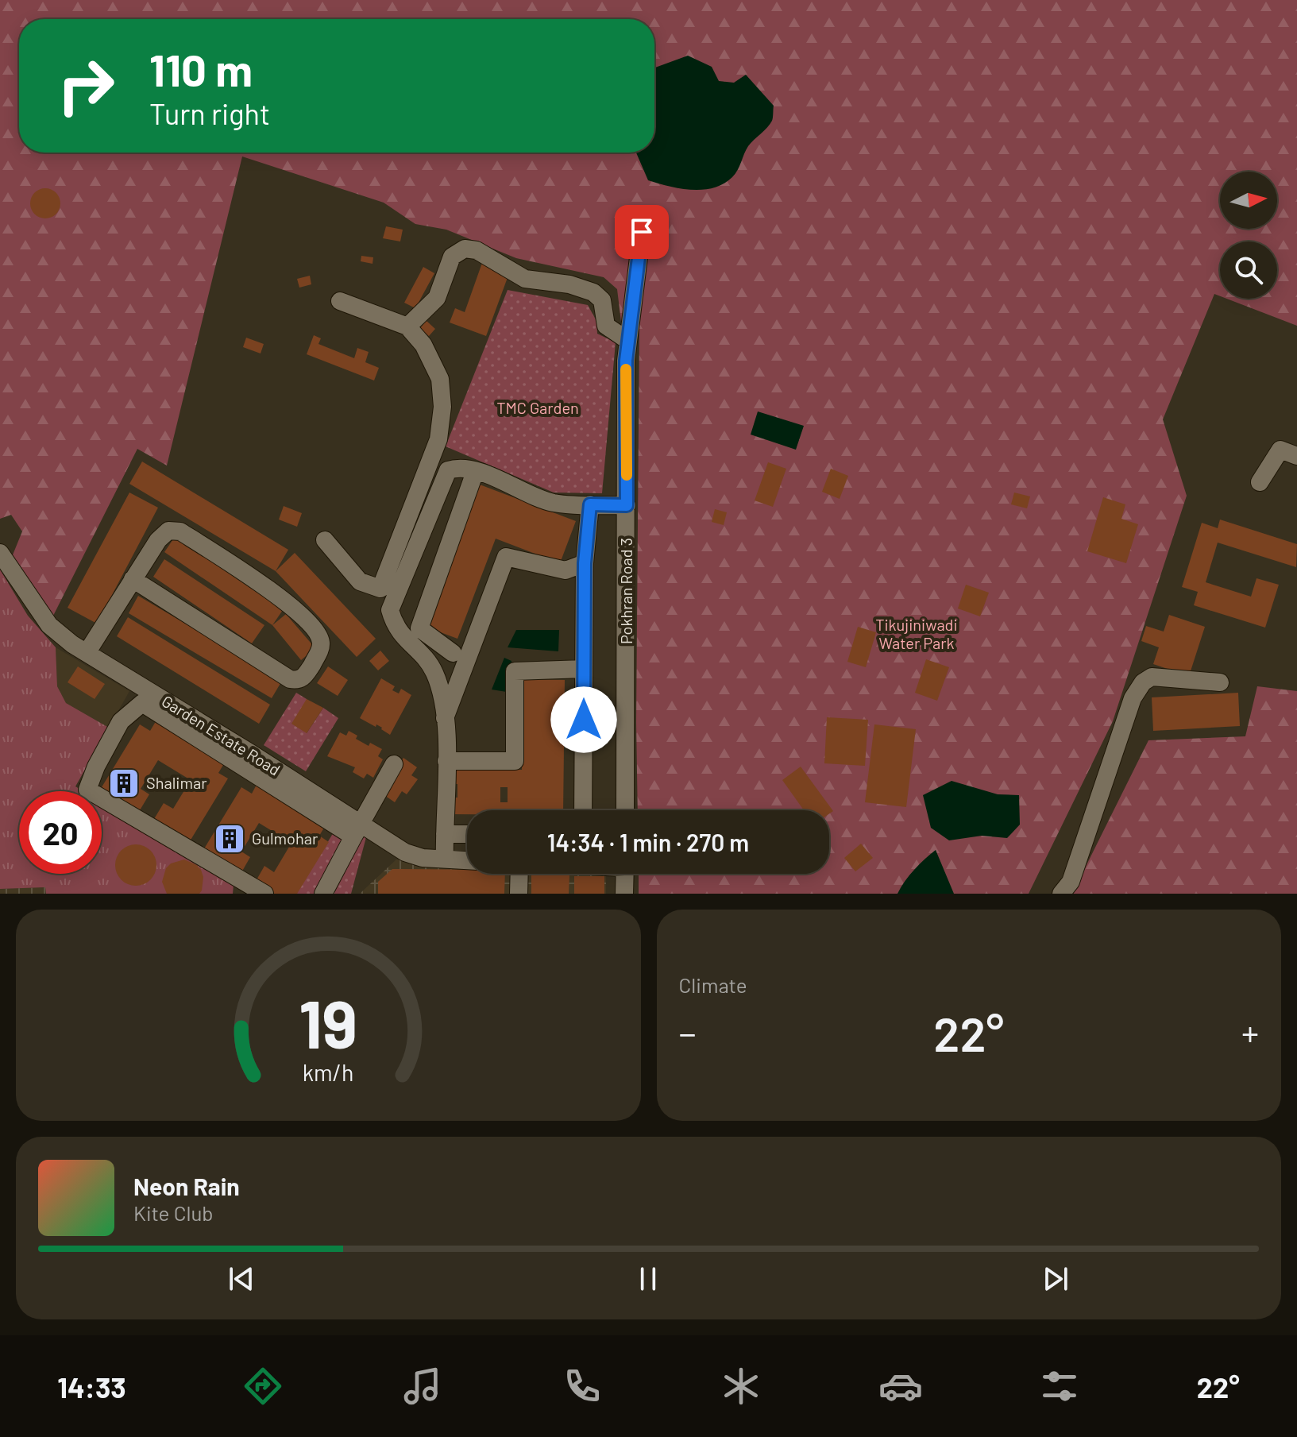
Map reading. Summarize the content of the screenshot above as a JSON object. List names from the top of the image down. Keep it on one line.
{"streets":{"street":["Pokhran Road 3","Garden Estate Road"]},"parks":["TMC Garden","Tikujiniwadi Water Park"],"places":{"building":["Shalimar","Gulmohar"]},"north":"right","page":{"turn":["110 m","Turn right"],"limit":"20","trip":"14:34 · 1 min · 270 m","tile":"Climate","heat":["−","22°","+"],"song":["Neon Rain","Kite Club"],"tabs":["14:33","22°"],"gauge":["19","km/h"]}}
